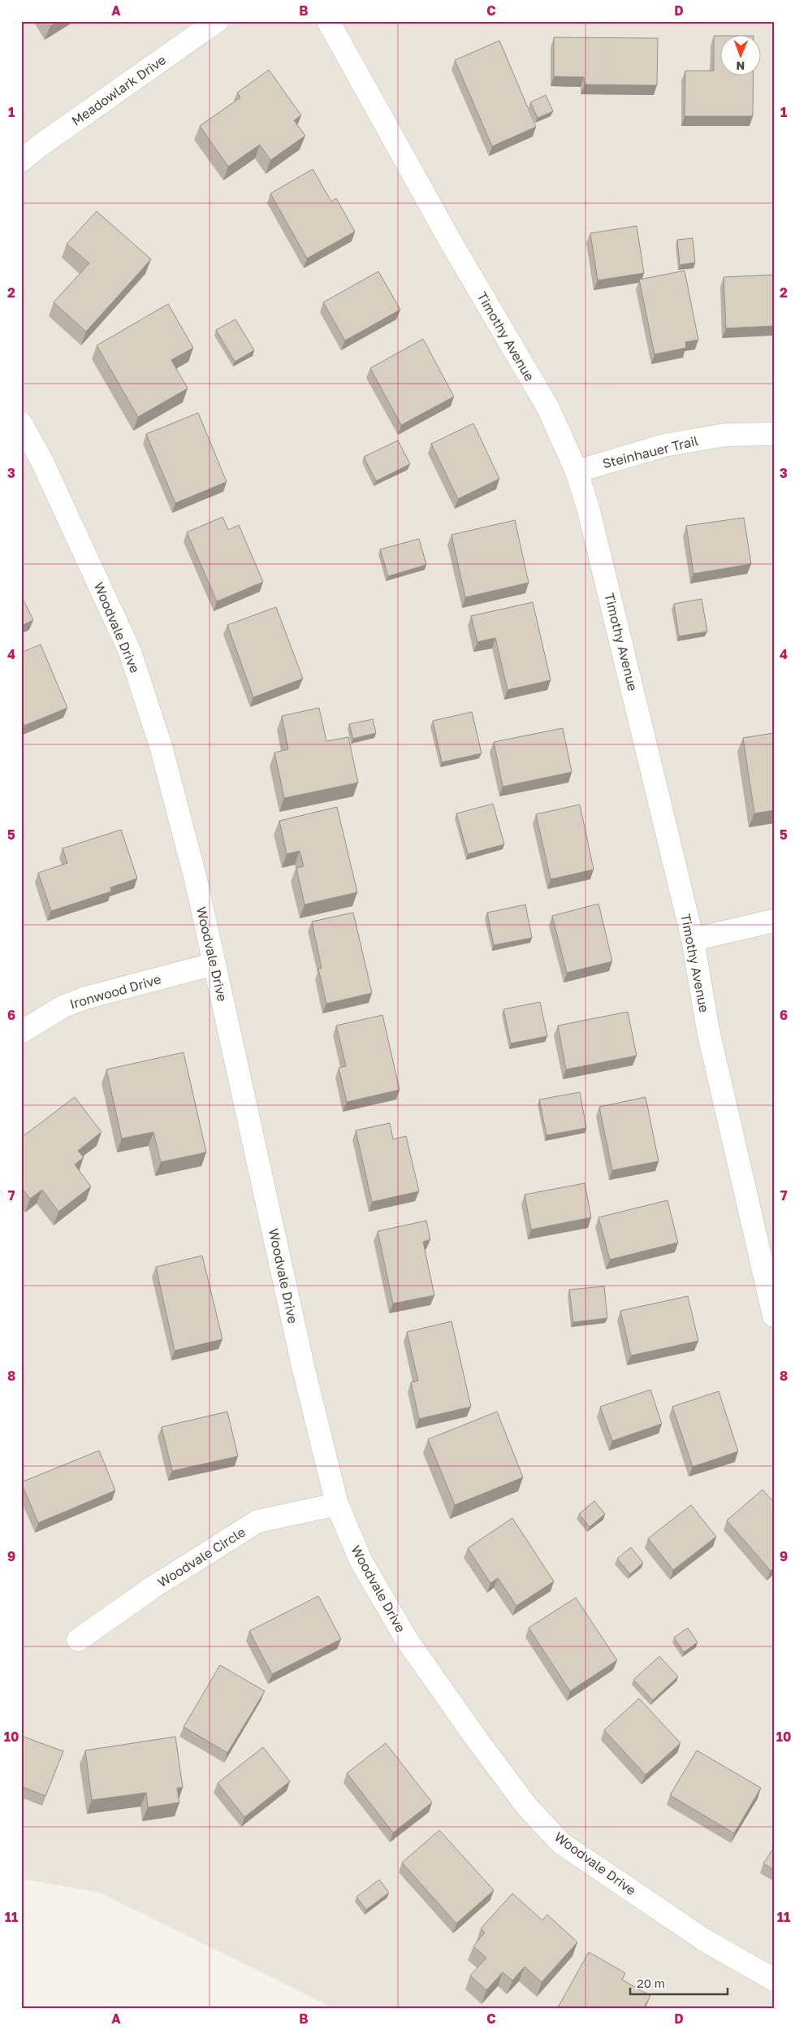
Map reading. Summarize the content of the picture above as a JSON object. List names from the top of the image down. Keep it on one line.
{"streets":{"street":["Meadowlark Drive","Timothy Avenue","Steinhauer Trail","Woodvale Drive","Ironwood Drive","Woodvale Circle"]},"crossings":[["Timothy Avenue","Steinhauer Trail"],["Woodvale Drive","Ironwood Drive"],["Woodvale Drive","Woodvale Circle"]],"scale_bar":"20 m","north":"bottom","grid":{"columns":["A","B","C","D"],"rows":["1","2","3","4","5","6","7","8","9","10","11"]}}
